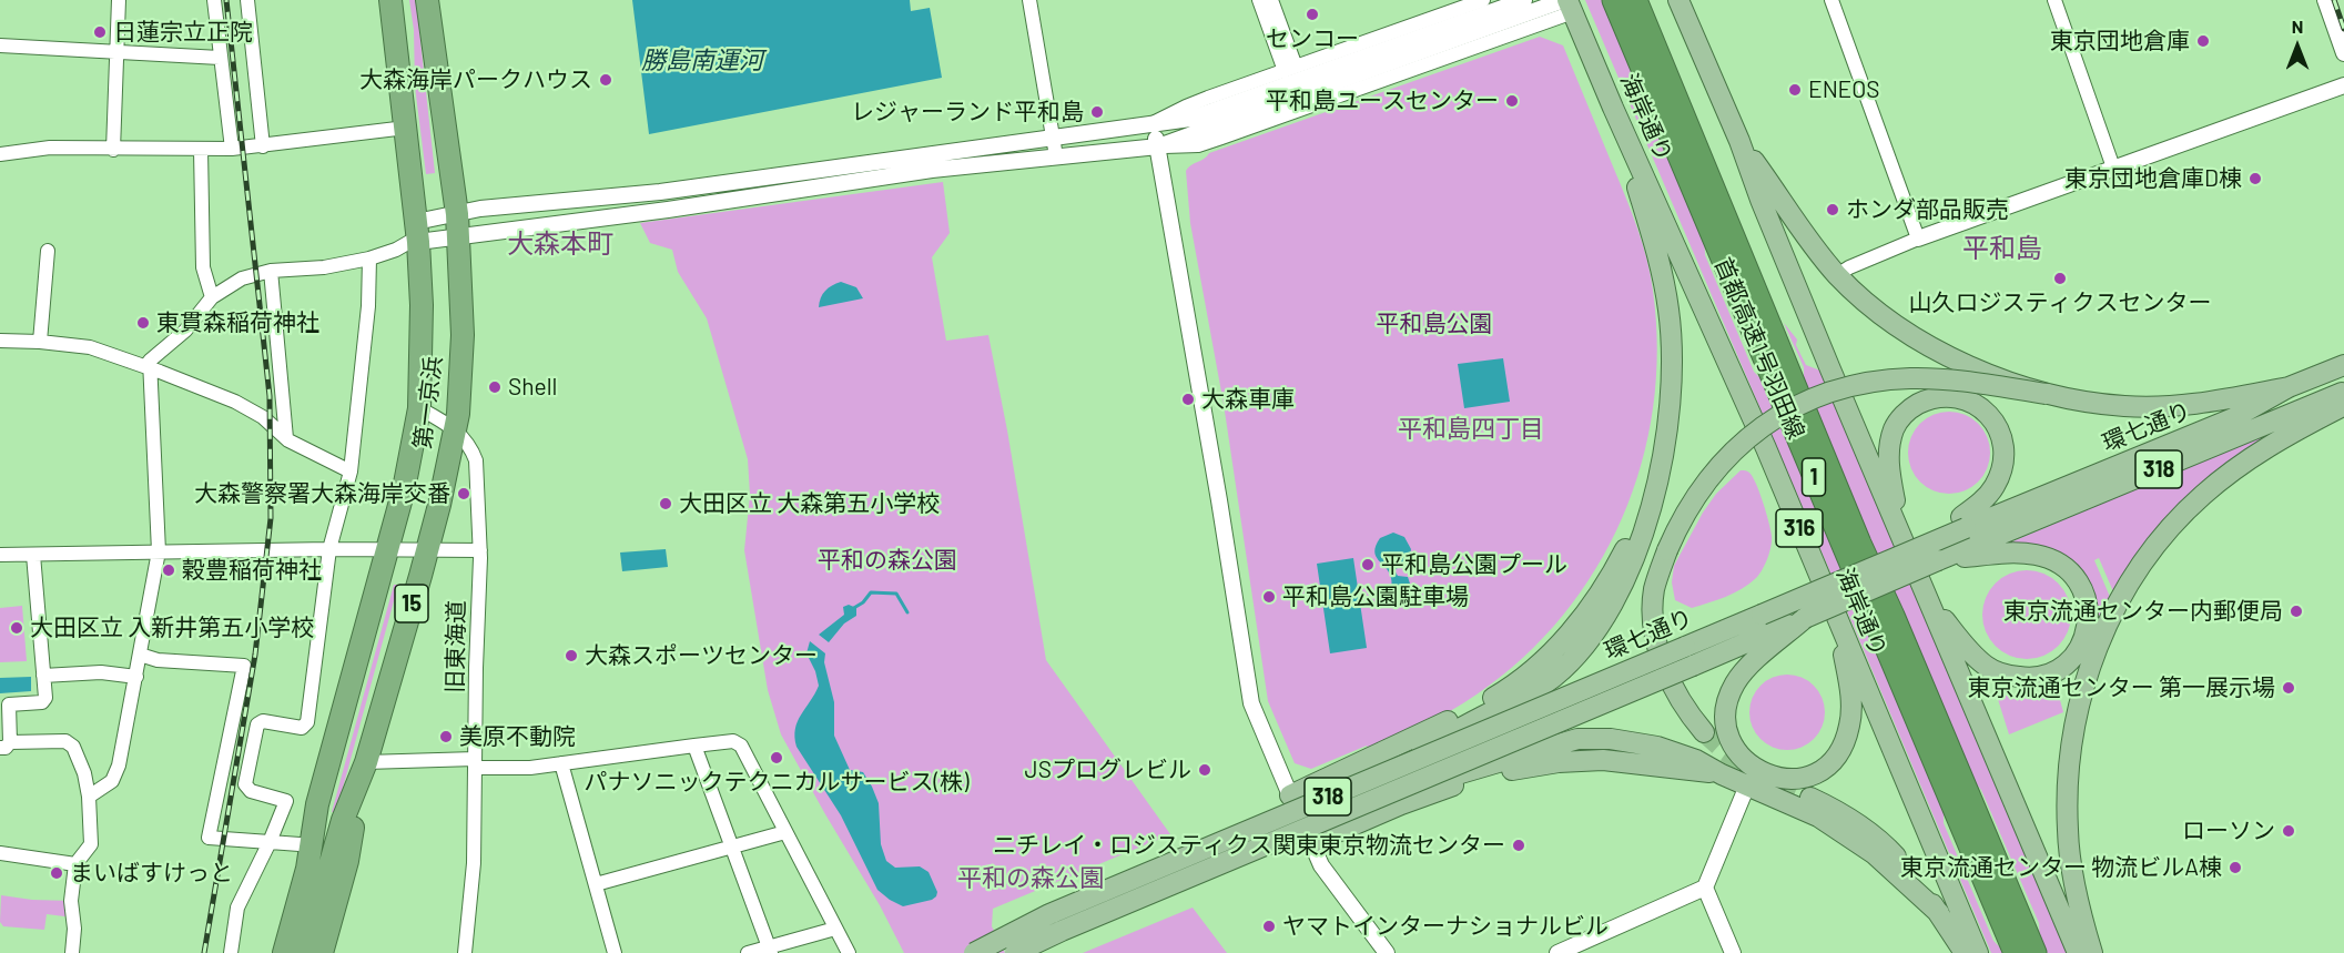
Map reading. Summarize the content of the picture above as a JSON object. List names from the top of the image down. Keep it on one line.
{"streets":{"highway":["首都高速1号羽田線","第一京浜","1","15"],"main road":["海岸通り","環七通り","318","316"],"street":["旧東海道"]},"crossings":[["第一京浜","15"],["第一京浜","旧東海道"]],"districts":["大森本町","平和島","平和島四丁目","平和の森公園"],"water":["勝島南運河"],"parks":["平和島公園","平和の森公園"],"places":["センコー","日蓮宗立正院","東京団地倉庫","大森海岸パークハウス","ENEOS","平和島ユースセンター","レジャーランド平和島","東京団地倉庫D棟","ホンダ部品販売","山久ロジスティクスセンター","東貫森稲荷神社","Shell","大森車庫","大森警察署大森海岸交番","大田区立 大森第五小学校","平和島公園プール","穀豊稲荷神社","平和島公園駐車場","東京流通センター内郵便局","大田区立 入新井第五小学校","大森スポーツセンター","東京流通センター 第一展示場","美原不動院","パナソニックテクニカルサービス(株)","JSプログレビル","ローソン","ニチレイ・ロジスティクス関東東京物流センター","東京流通センター 物流ビルA棟","まいばすけっと","ヤマトインターナショナルビル"],"north":"top"}
